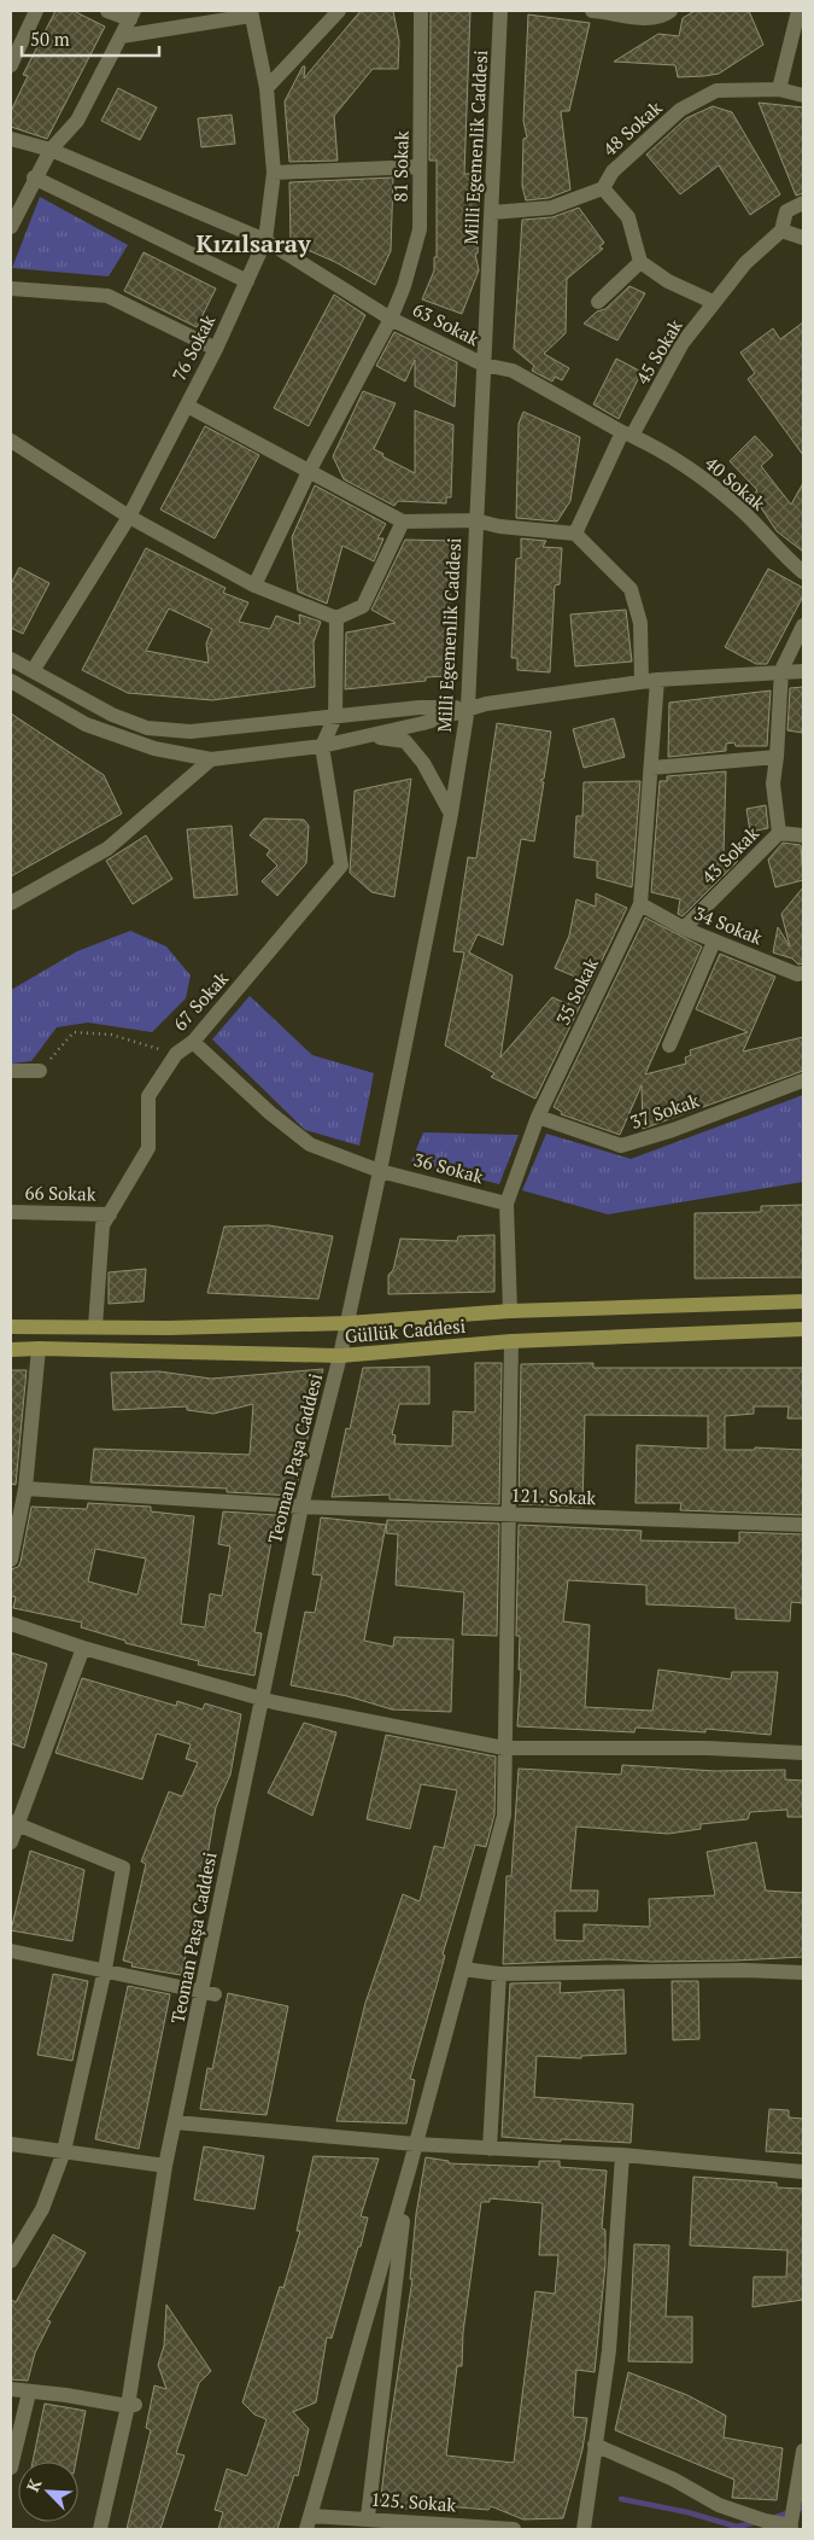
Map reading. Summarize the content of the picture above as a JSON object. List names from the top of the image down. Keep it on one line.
{"streets":{"main road":["Güllük Caddesi"],"street":["48 Sokak","Milli Egemenlik Caddesi","81 Sokak","63 Sokak","76 Sokak","45 Sokak","40 Sokak","43 Sokak","34 Sokak","35 Sokak","67 Sokak","37 Sokak","36 Sokak","66 Sokak","Teoman Paşa Caddesi","121. Sokak","125. Sokak"]},"crossings":[["Milli Egemenlik Caddesi","63 Sokak"],["Milli Egemenlik Caddesi","36 Sokak"],["Milli Egemenlik Caddesi","Güllük Caddesi"],["Milli Egemenlik Caddesi","Teoman Paşa Caddesi"],["81 Sokak","63 Sokak"],["63 Sokak","76 Sokak"],["63 Sokak","40 Sokak"],["45 Sokak","40 Sokak"],["43 Sokak","34 Sokak"],["34 Sokak","35 Sokak"],["35 Sokak","37 Sokak"],["35 Sokak","36 Sokak"],["35 Sokak","Güllük Caddesi"],["67 Sokak","36 Sokak"],["67 Sokak","66 Sokak"],["67 Sokak","Güllük Caddesi"],["Güllük Caddesi","Teoman Paşa Caddesi"],["Teoman Paşa Caddesi","121. Sokak"]],"districts":["Kızılsaray"],"scale_bar":"50 m","north":"top left"}
